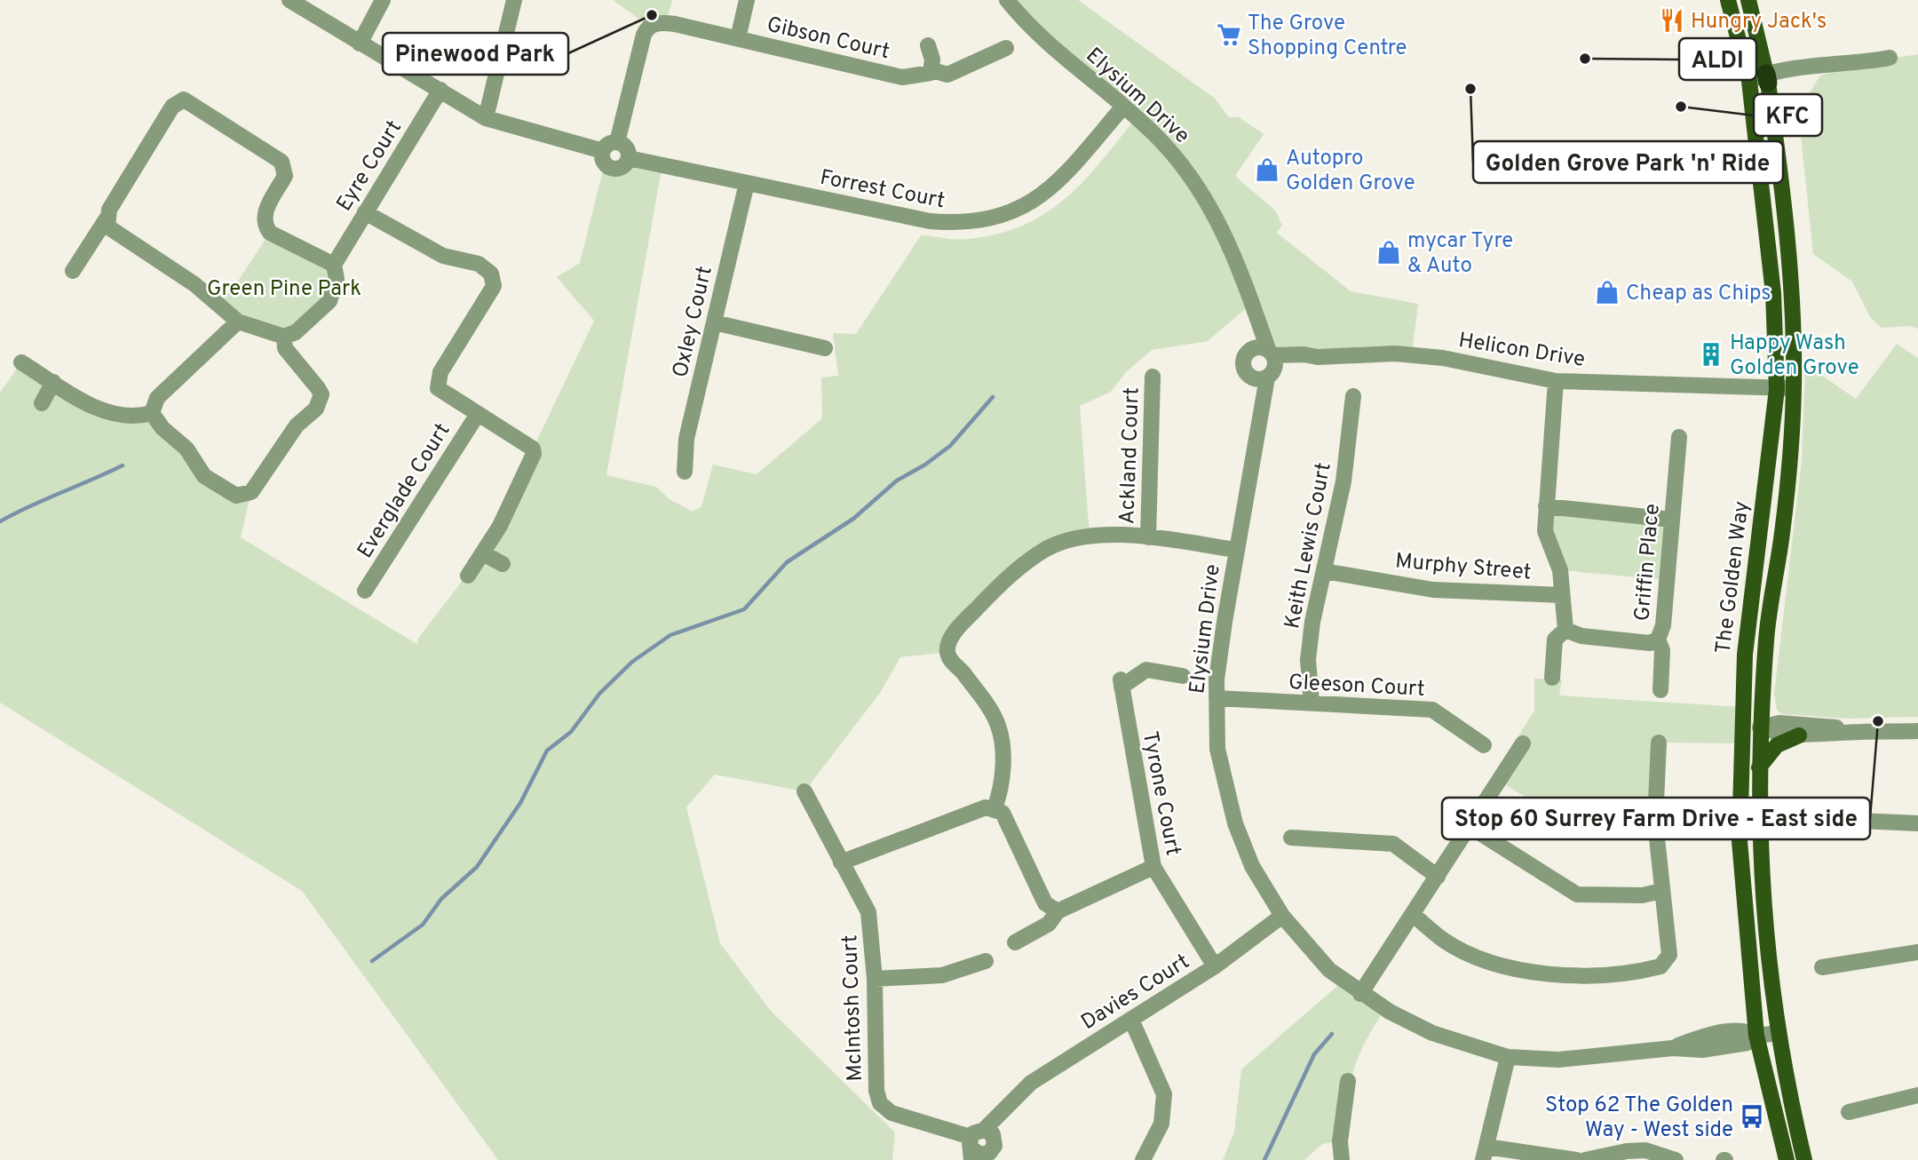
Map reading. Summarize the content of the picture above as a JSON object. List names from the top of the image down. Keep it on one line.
{"streets":{"main road":["The Golden Way"],"street":["Gibson Court","Elysium Drive","Eyre Court","Forrest Court","Oxley Court","Helicon Drive","Ackland Court","Everglade Court","Keith Lewis Court","Griffin Place","Murphy Street","Gleeson Court","Tyrone Court","Davies Court","McIntosh Court"]},"crossings":[["Gibson Court","Forrest Court"],["Elysium Drive","Forrest Court"],["Elysium Drive","Helicon Drive"],["Elysium Drive","The Golden Way"],["Elysium Drive","Gleeson Court"],["Elysium Drive","Davies Court"],["Forrest Court","Oxley Court"],["Helicon Drive","The Golden Way"],["Keith Lewis Court","Murphy Street"],["Keith Lewis Court","Gleeson Court"],["Tyrone Court","Davies Court"],["Davies Court","McIntosh Court"]],"parks":["Green Pine Park"],"places":{"other":["Pinewood Park","ALDI","Golden Grove Park 'n' Ride","KFC","Stop 60 Surrey Farm Drive - East side"],"restaurant":["Hungry Jack's"],"supermarket":["The Grove Shopping Centre"],"shop":["Autopro Golden Grove","mycar Tyre & Auto","Cheap as Chips"],"building":["Happy Wash Golden Grove"],"bus stop":["Stop 62 The Golden Way - West side"]}}
